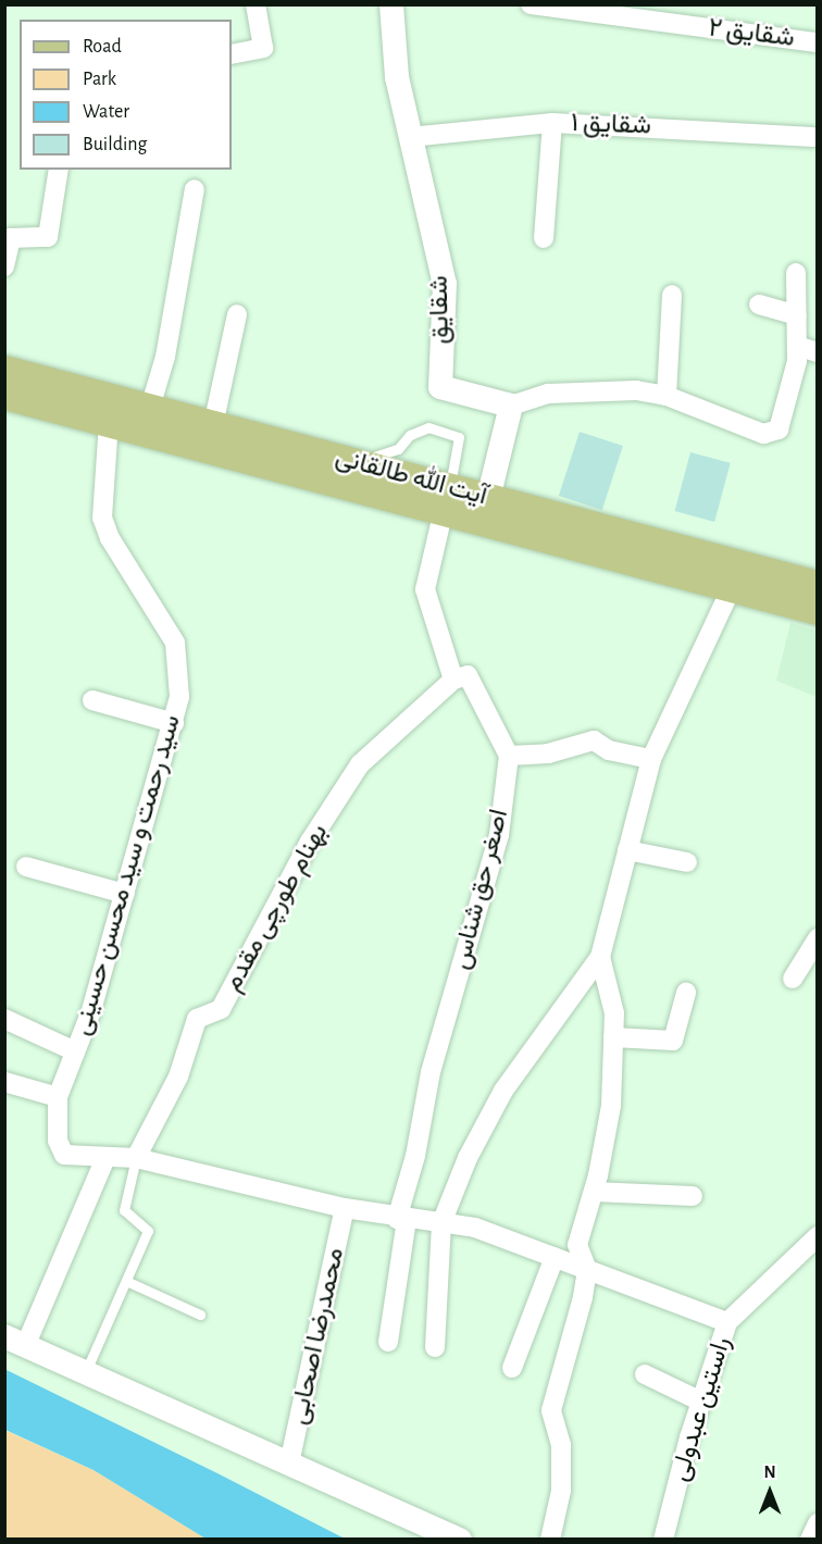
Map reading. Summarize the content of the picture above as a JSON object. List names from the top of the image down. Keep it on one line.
{"streets":{"main road":["آیت الله طالقانی"],"street":["شقایق ۲","شقایق ۱","شقایق","سید رحمت و سید محسن حسینی","اصغر حق شناس","بهنام طورچی مقدم","محمدرضا اصحابی","راستین عبدولی"]},"crossings":[["شقایق ۱","شقایق"],["آیت الله طالقانی","سید رحمت و سید محسن حسینی"],["سید رحمت و سید محسن حسینی","اصغر حق شناس"],["سید رحمت و سید محسن حسینی","بهنام طورچی مقدم"],["سید رحمت و سید محسن حسینی","محمدرضا اصحابی"],["سید رحمت و سید محسن حسینی","راستین عبدولی"]],"legend":["Road","Park","Water","Building"],"north":"top"}
